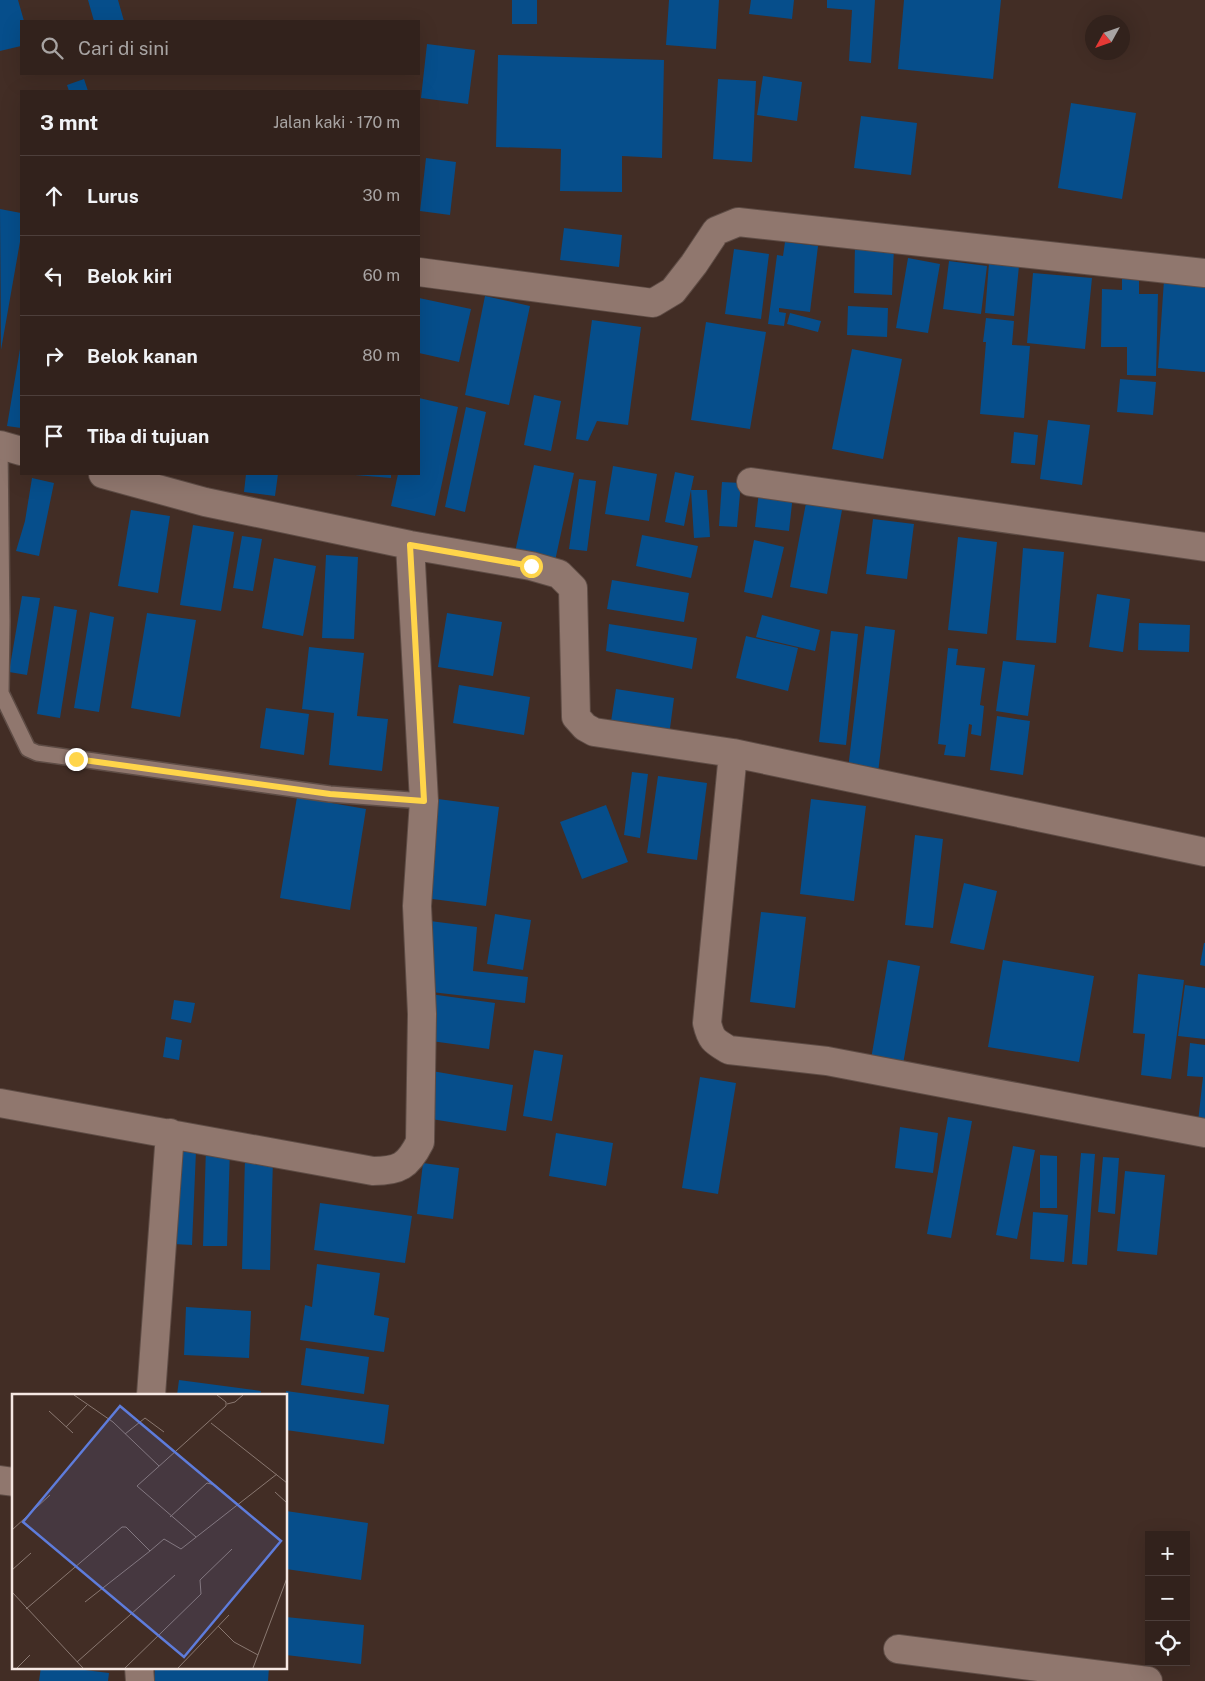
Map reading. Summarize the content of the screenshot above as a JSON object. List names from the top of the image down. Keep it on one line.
{"north":"bottom left","page":{"search":"Cari di sini","heading":["3 mnt","Jalan kaki · 170 m"],"list":[["Lurus","30 m"],["Belok kiri","60 m"],["Belok kanan","80 m"],"Tiba di tujuan"],"map_buttons":["+","−"]}}
